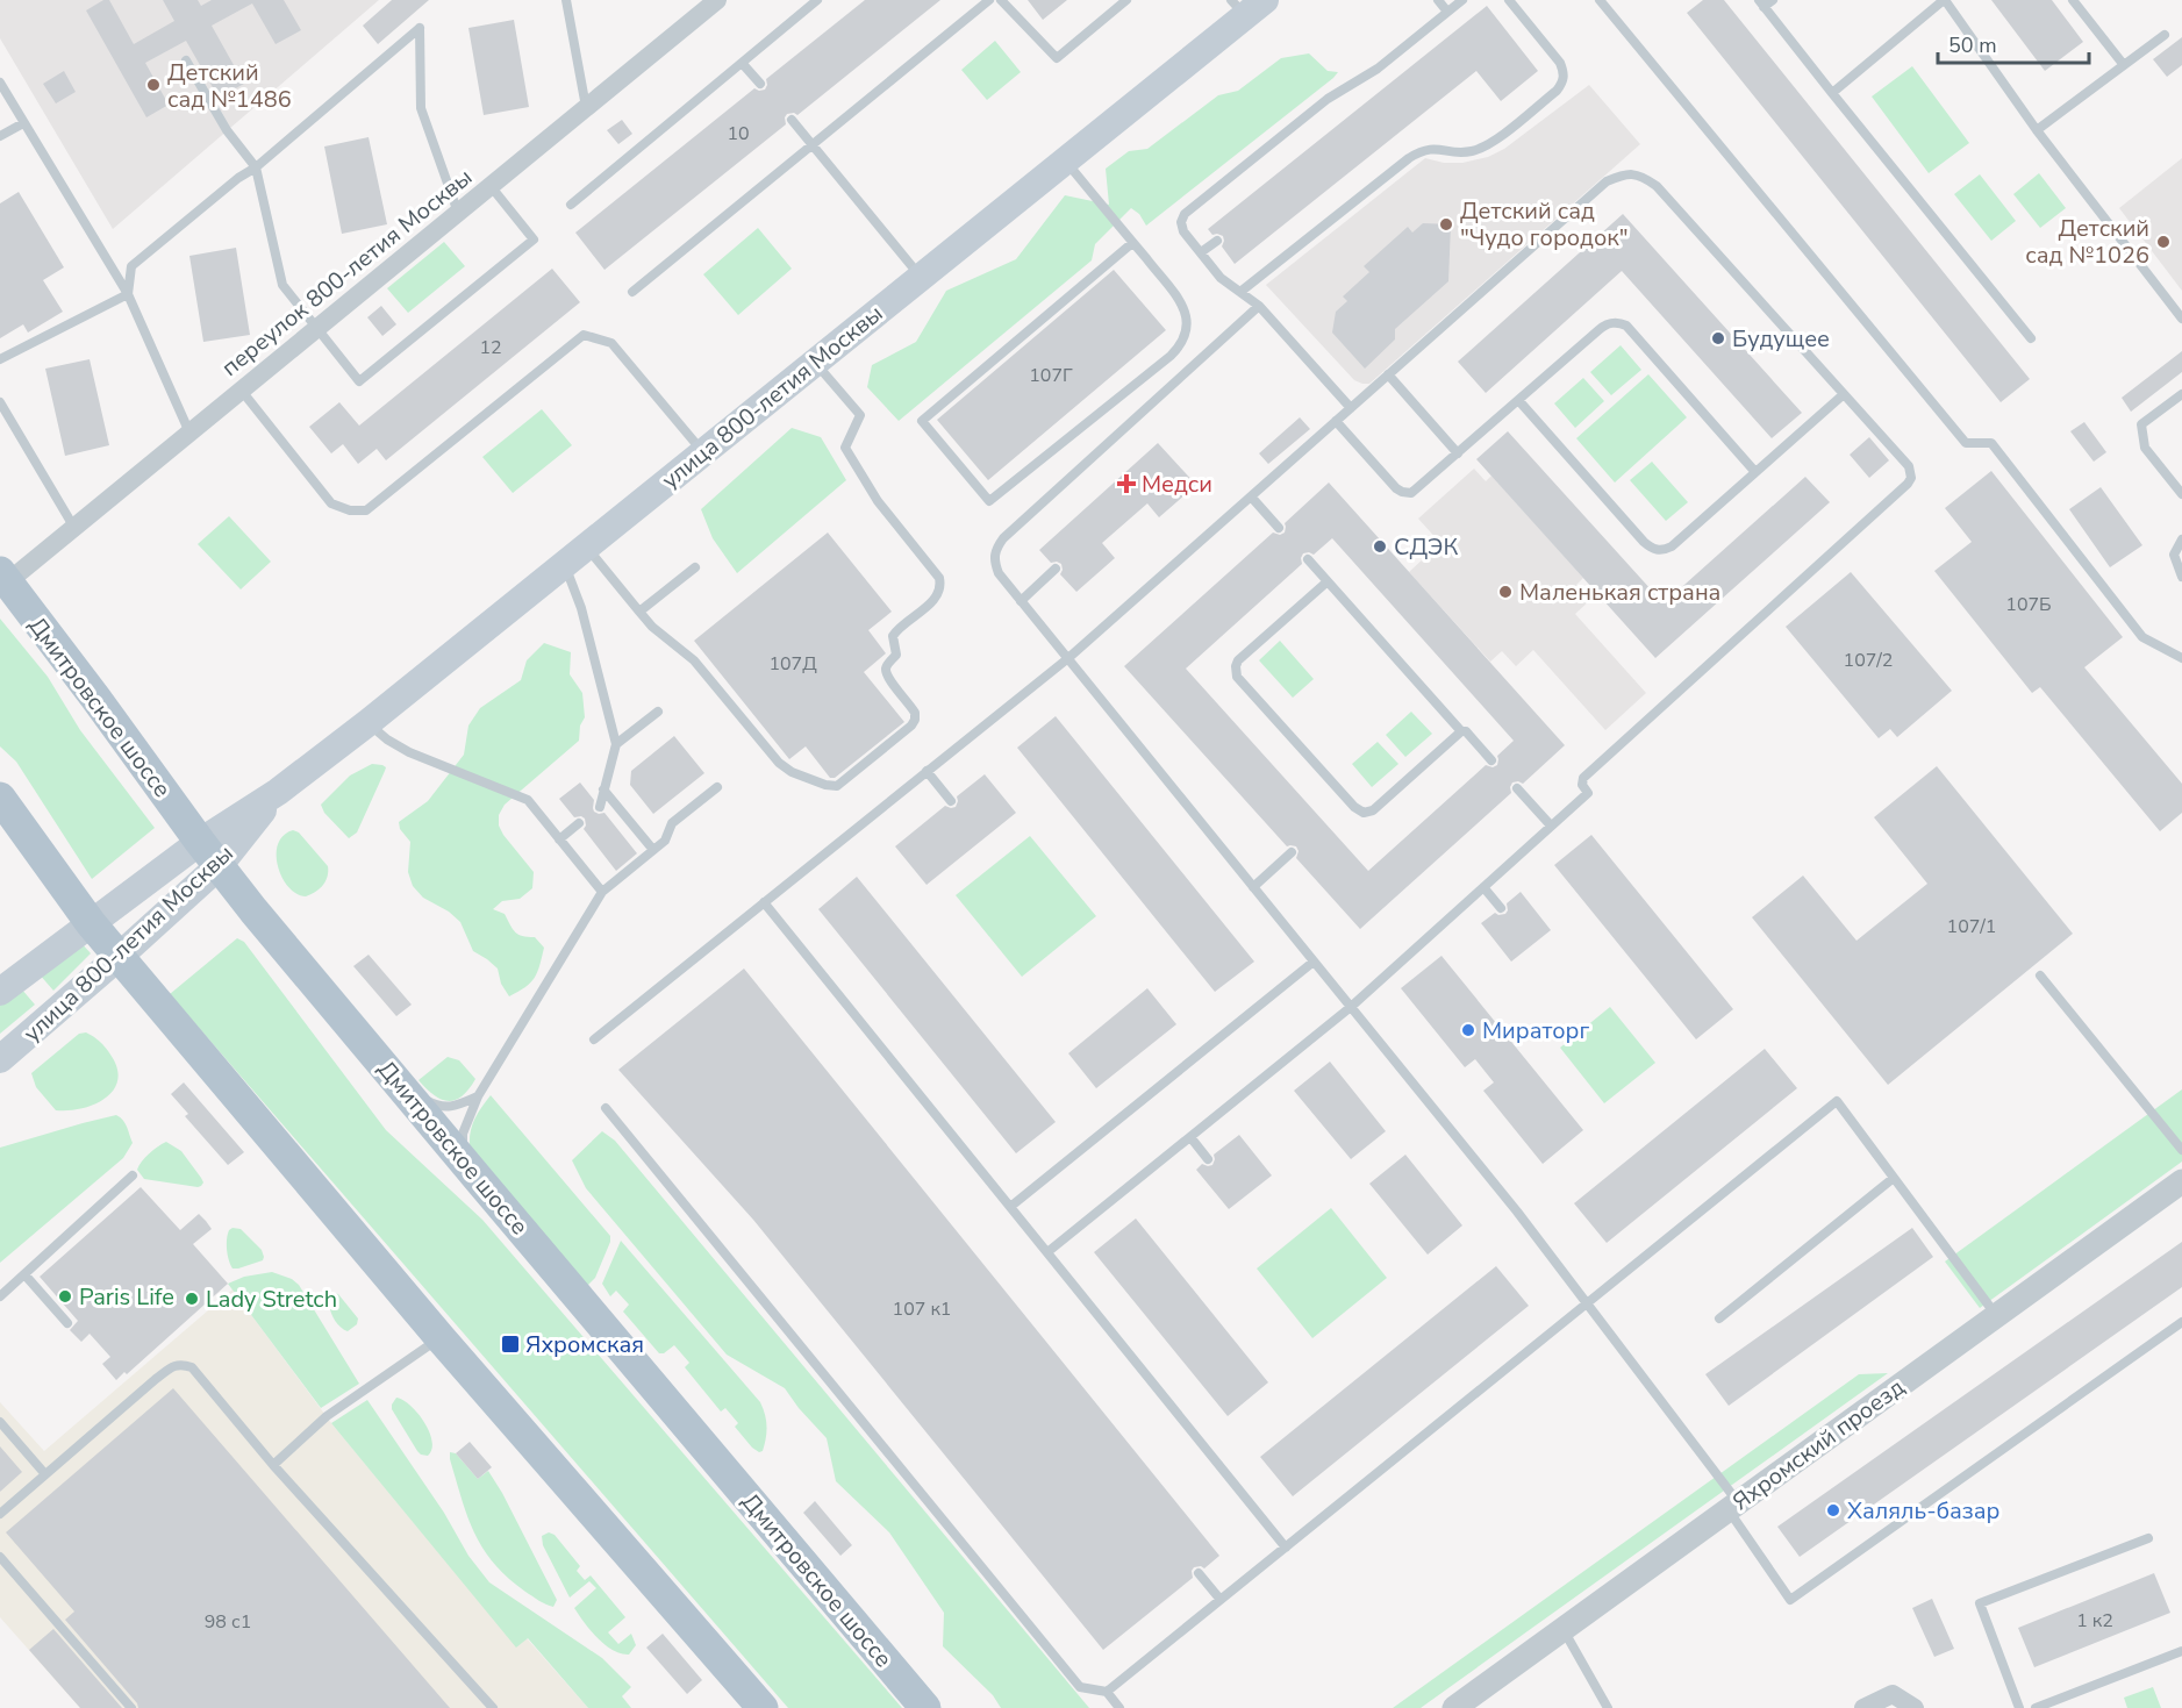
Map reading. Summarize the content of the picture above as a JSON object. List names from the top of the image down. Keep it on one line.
{"streets":{"main road":["улица 800-летия Москвы","Дмитровское шоссе"],"street":["переулок 800-летия Москвы","Яхромский проезд"]},"crossings":[["переулок 800-летия Москвы","Дмитровское шоссе"],["улица 800-летия Москвы","Дмитровское шоссе"]],"places":{"other":["Детский сад №1486","Детский сад \"Чудо городок\"","Детский сад №1026","Будущее","СДЭК","Маленькая страна","Мираторг","Paris Life","Lady Stretch","Халяль-базар"],"health":["Медси"],"transit":["Яхромская"]},"house_numbers":["10","12","107Г","107Б","107/2","107Д","107/1","107 к1","1 к2","98 с1"],"scale_bar":"50 m"}
